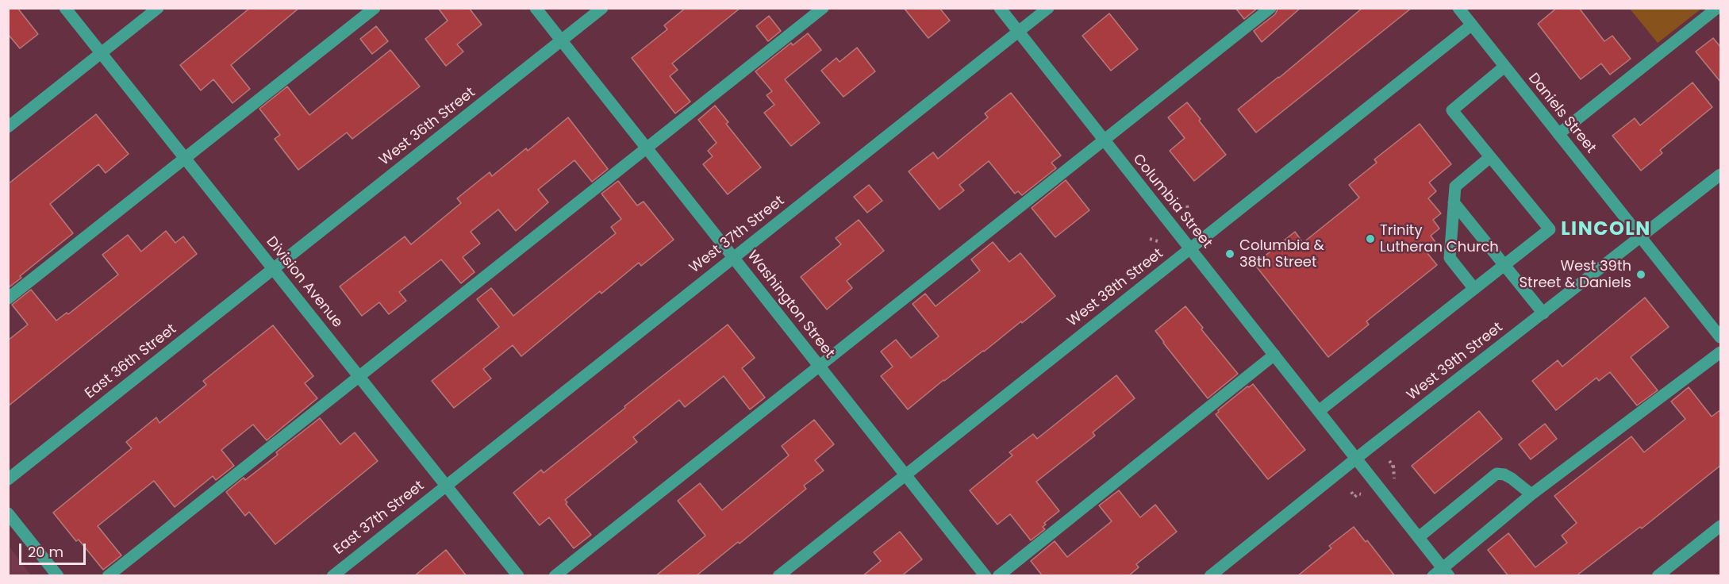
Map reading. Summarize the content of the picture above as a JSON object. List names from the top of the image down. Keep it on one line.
{"streets":{"street":["Daniels Street","West 36th Street","Columbia Street","West 37th Street","Division Avenue","West 38th Street","Washington Street","East 36th Street","West 39th Street","East 37th Street"]},"crossings":[["Daniels Street","West 38th Street"],["Daniels Street","West 39th Street"],["West 36th Street","Division Avenue"],["West 36th Street","Washington Street"],["West 36th Street","East 36th Street"],["Columbia Street","West 37th Street"],["Columbia Street","West 38th Street"],["Columbia Street","West 39th Street"],["West 37th Street","Division Avenue"],["West 37th Street","Washington Street"],["West 37th Street","East 37th Street"],["Division Avenue","East 36th Street"],["Division Avenue","East 37th Street"],["West 38th Street","Washington Street"]],"districts":["LINCOLN"],"places":["Trinity Lutheran Church","Columbia & 38th Street","West 39th Street & Daniels"],"scale_bar":"20 m"}
